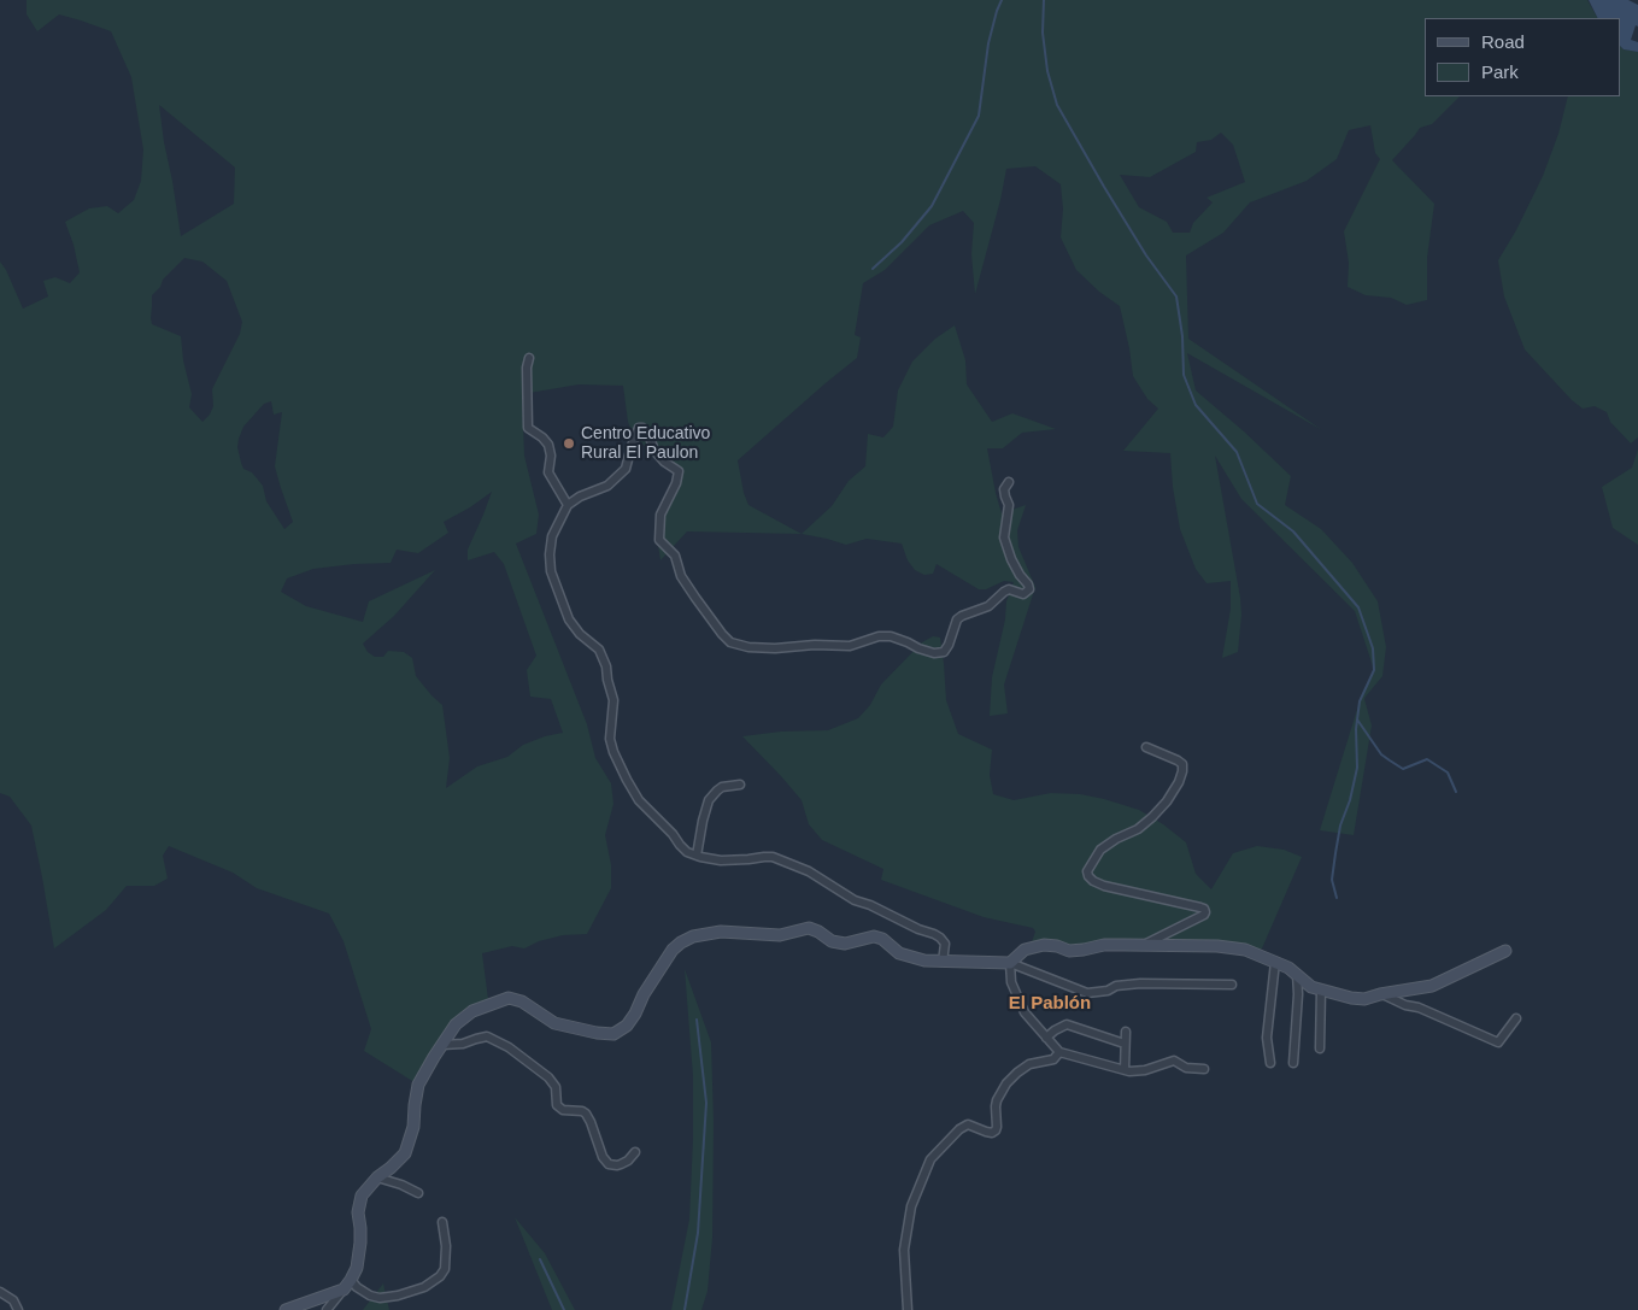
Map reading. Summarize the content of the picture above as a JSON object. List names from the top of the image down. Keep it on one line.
{"districts":["El Pablón"],"places":["Centro Educativo Rural El Paulon"],"legend":["Road","Park"]}
